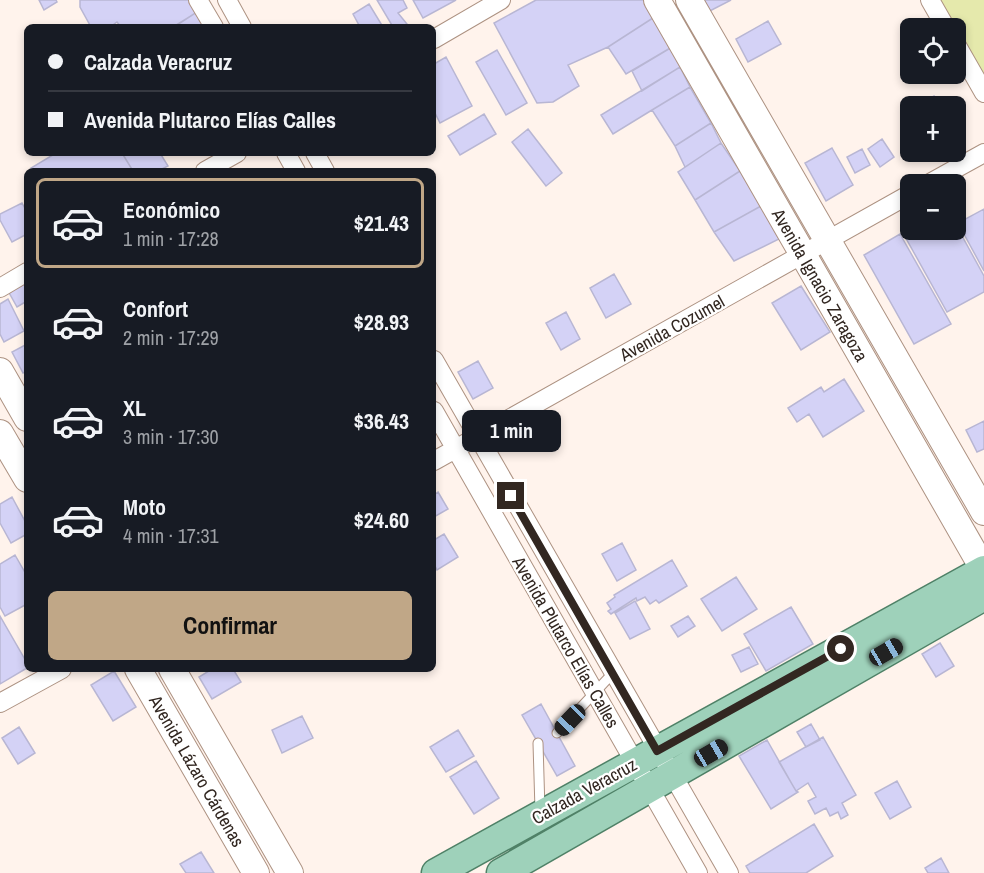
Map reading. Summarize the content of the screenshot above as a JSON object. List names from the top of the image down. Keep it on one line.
{"streets":{"main road":["Calzada Veracruz"],"street":["Avenida Ignacio Zaragoza","Avenida Cozumel","Avenida Plutarco Elías Calles","Avenida Lázaro Cárdenas"]},"crossings":[["Avenida Ignacio Zaragoza","Avenida Cozumel"],["Avenida Ignacio Zaragoza","Calzada Veracruz"],["Avenida Cozumel","Avenida Plutarco Elías Calles"],["Avenida Plutarco Elías Calles","Calzada Veracruz"]],"page":{"map_buttons":["+","−"],"banner":["Calzada Veracruz","Avenida Plutarco Elías Calles"],"list":[{"name":"Económico","note":"1 min · 17:28","value":"$21.43"},{"name":"Confort","note":"2 min · 17:29","value":"$28.93"},{"name":"XL","note":"3 min · 17:30","value":"$36.43"},{"name":"Moto","note":"4 min · 17:31","value":"$24.60"}],"bubble":"1 min","buttons":"Confirmar"}}
